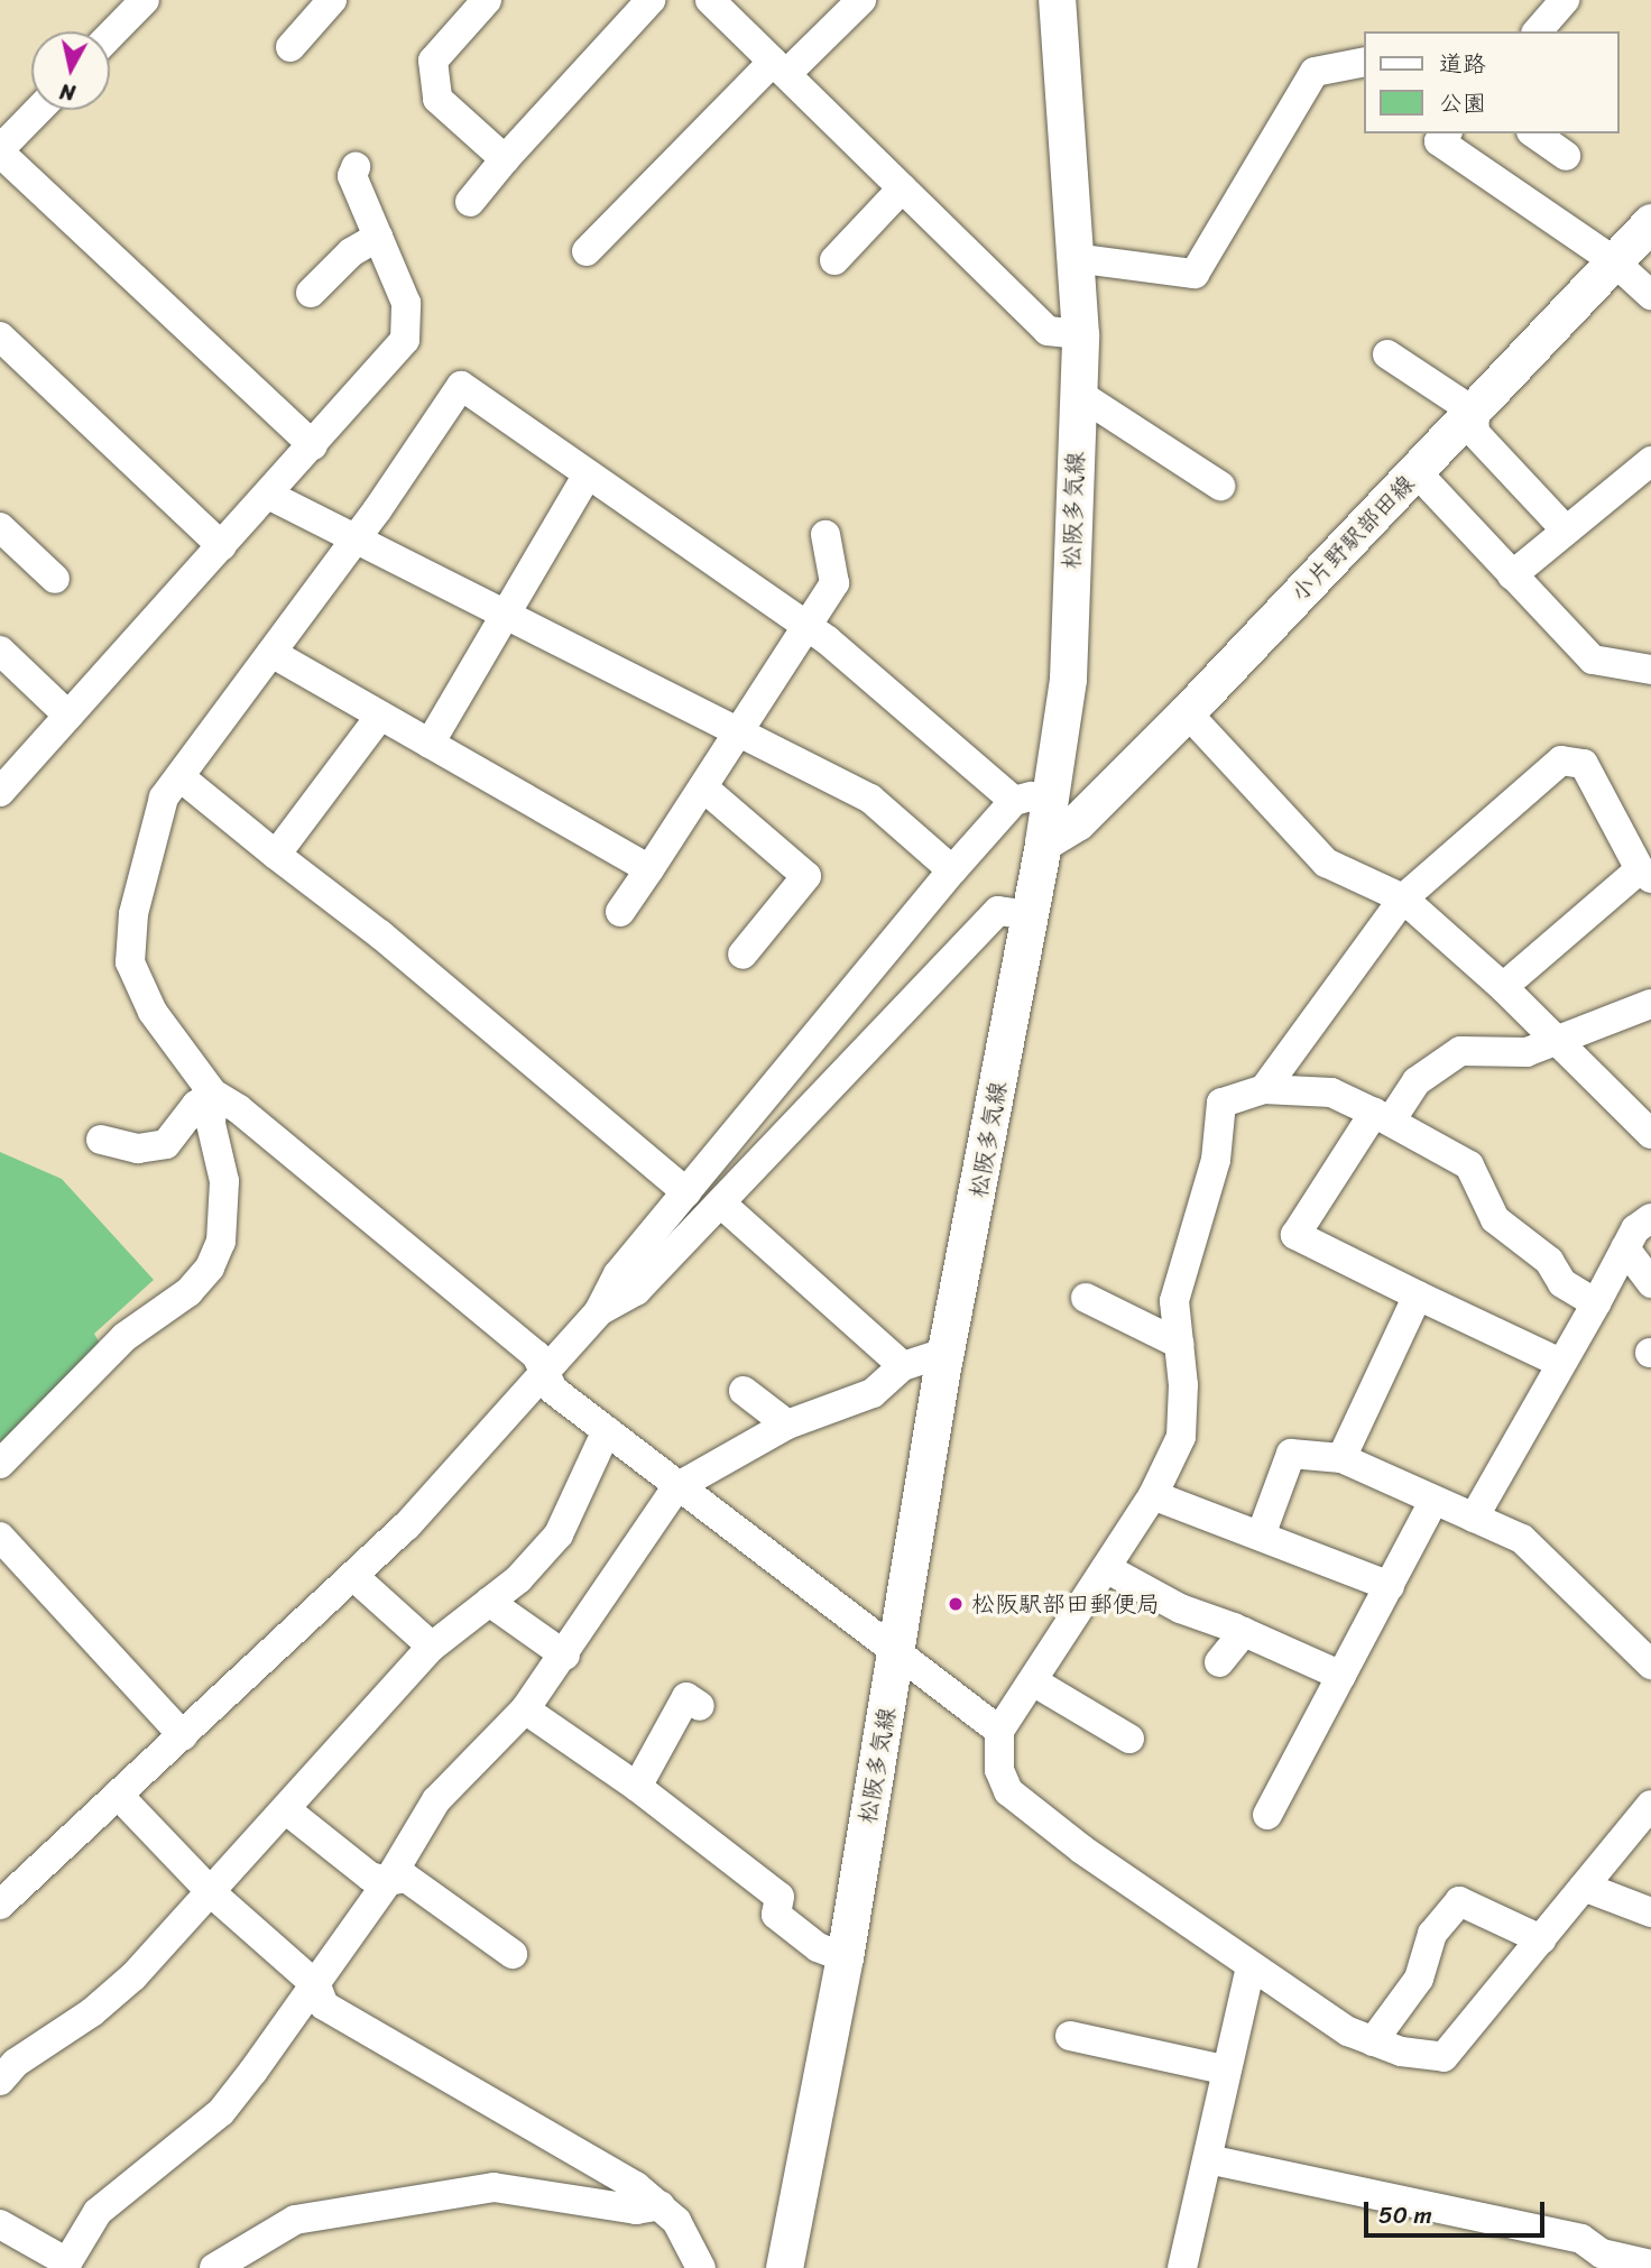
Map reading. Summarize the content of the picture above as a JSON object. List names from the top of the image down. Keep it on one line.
{"streets":{"main road":["松阪多気線","小片野駅部田線"]},"crossings":[["松阪多気線","小片野駅部田線"]],"places":["松阪駅部田郵便局"],"legend":["道路","公園"],"scale_bar":"50 m","north":"bottom"}
